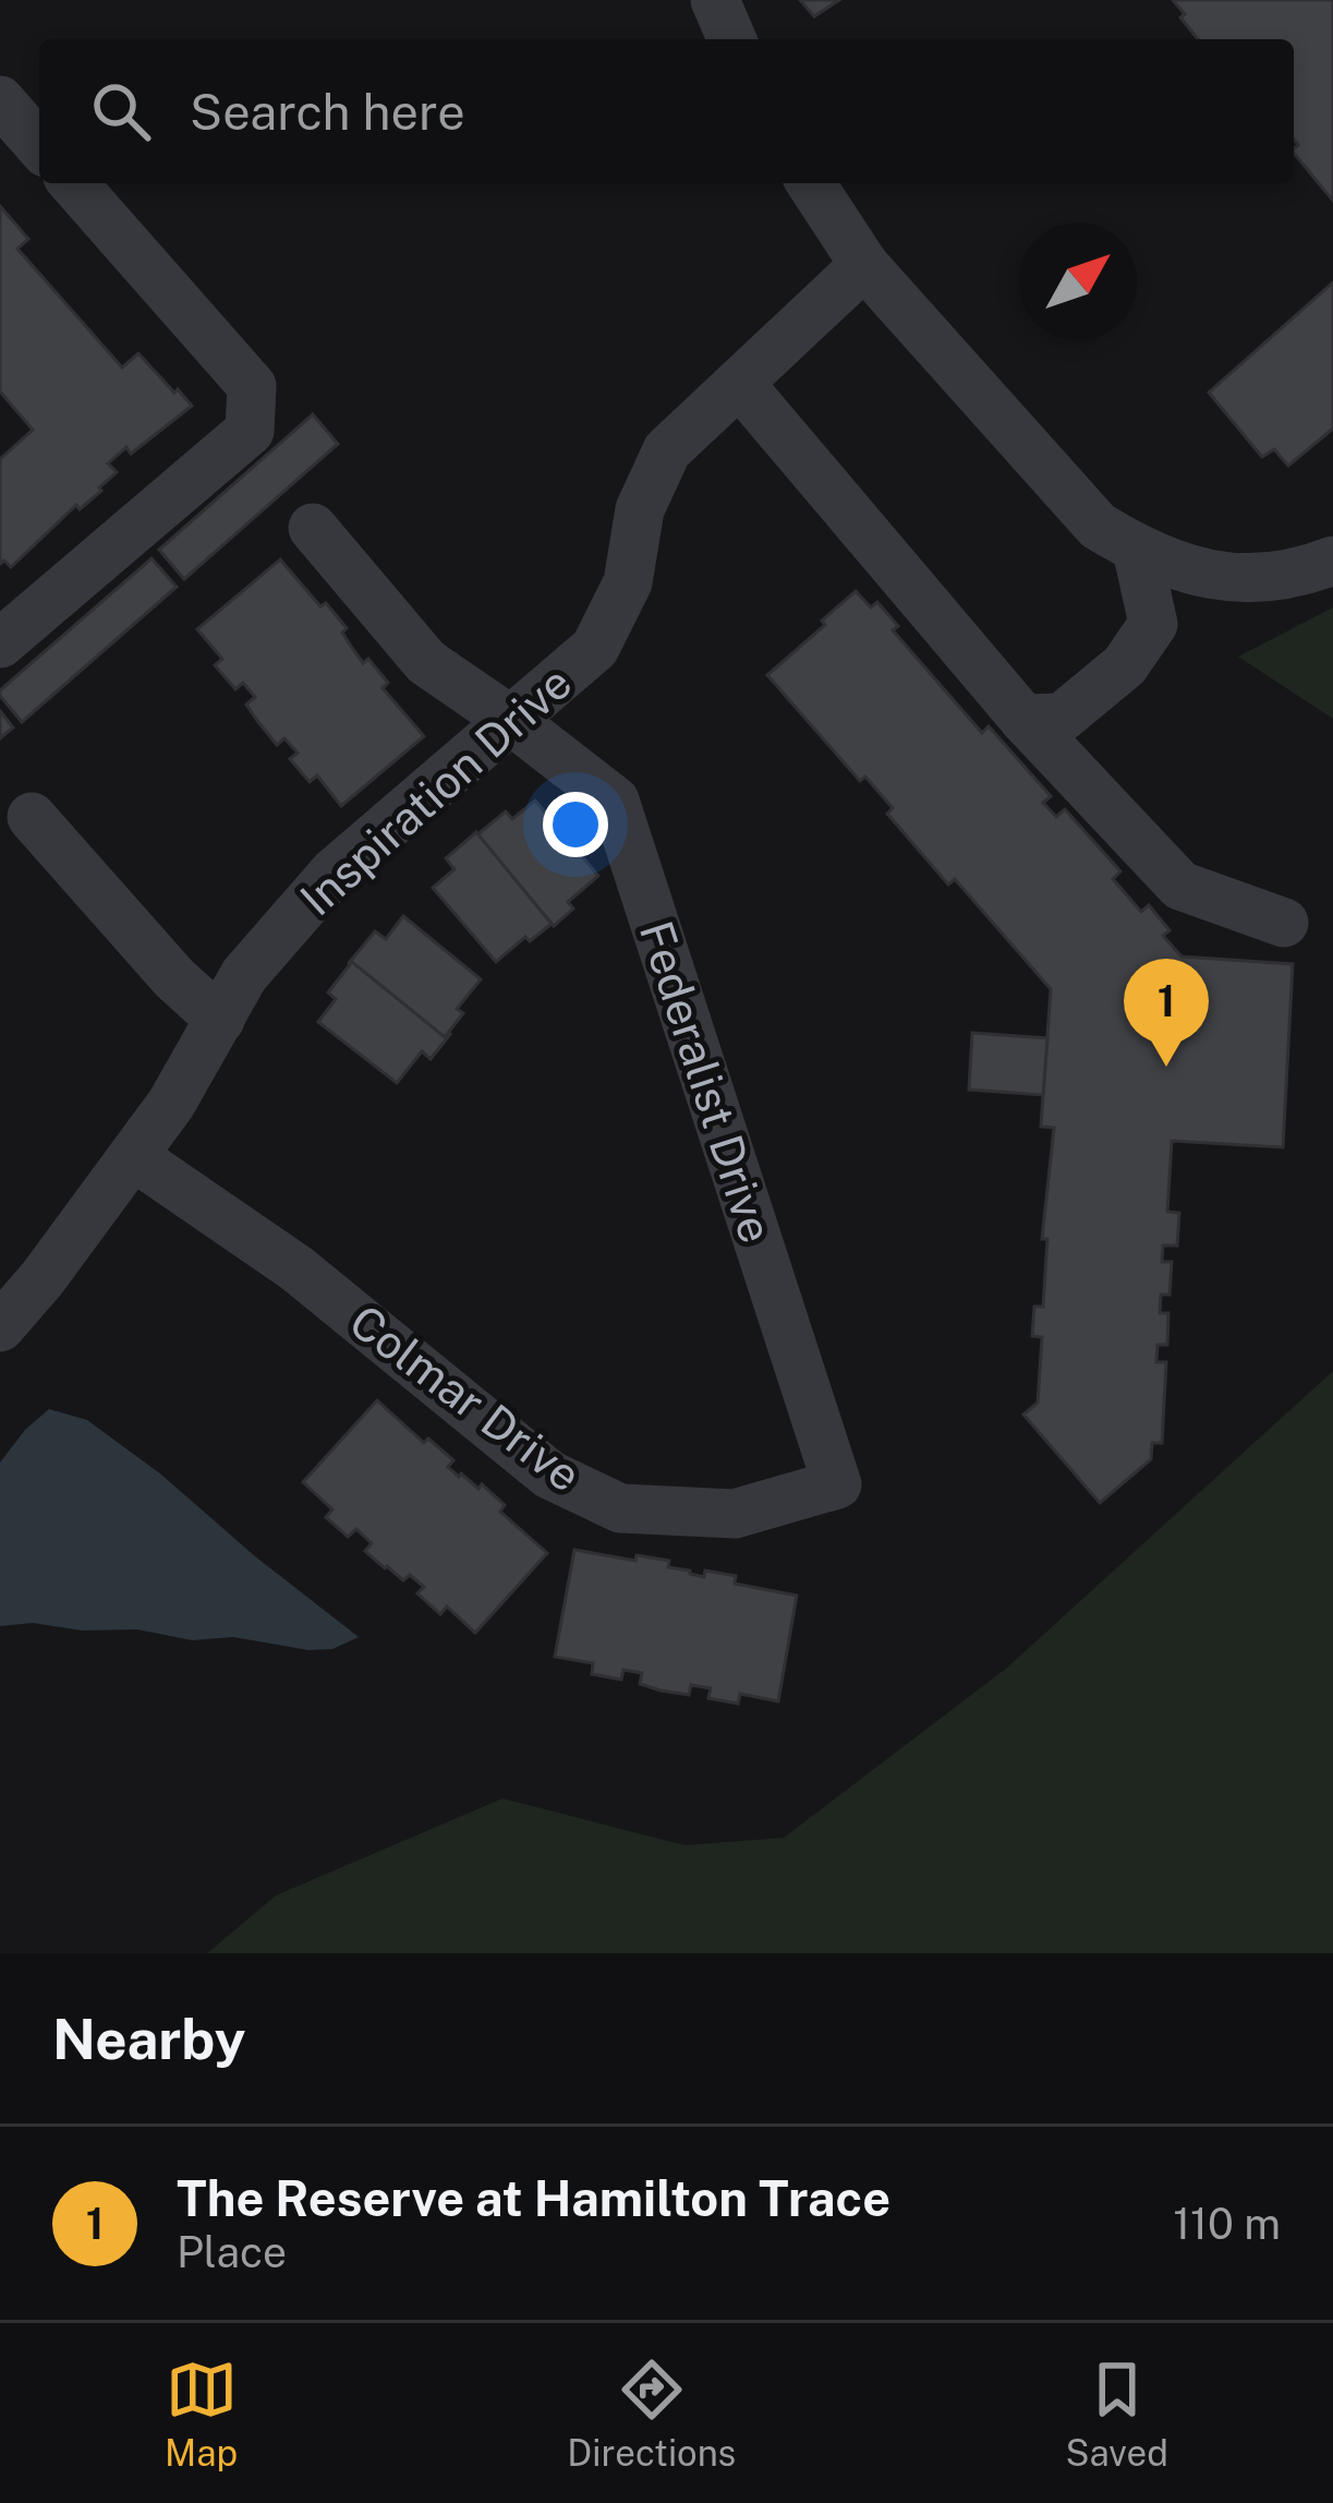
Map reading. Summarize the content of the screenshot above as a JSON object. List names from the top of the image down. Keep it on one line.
{"streets":{"street":["Inspiration Drive","Federalist Drive","Colmar Drive"]},"crossings":[["Inspiration Drive","Federalist Drive"],["Inspiration Drive","Colmar Drive"],["Federalist Drive","Colmar Drive"]],"north":"top right","page":{"search":"Search here","pins":"1","heading":"Nearby","list":[{"mark":"1","name":"The Reserve at Hamilton Trace","note":"Place","value":"110 m"}],"nav":["Map","Directions","Saved"]}}
